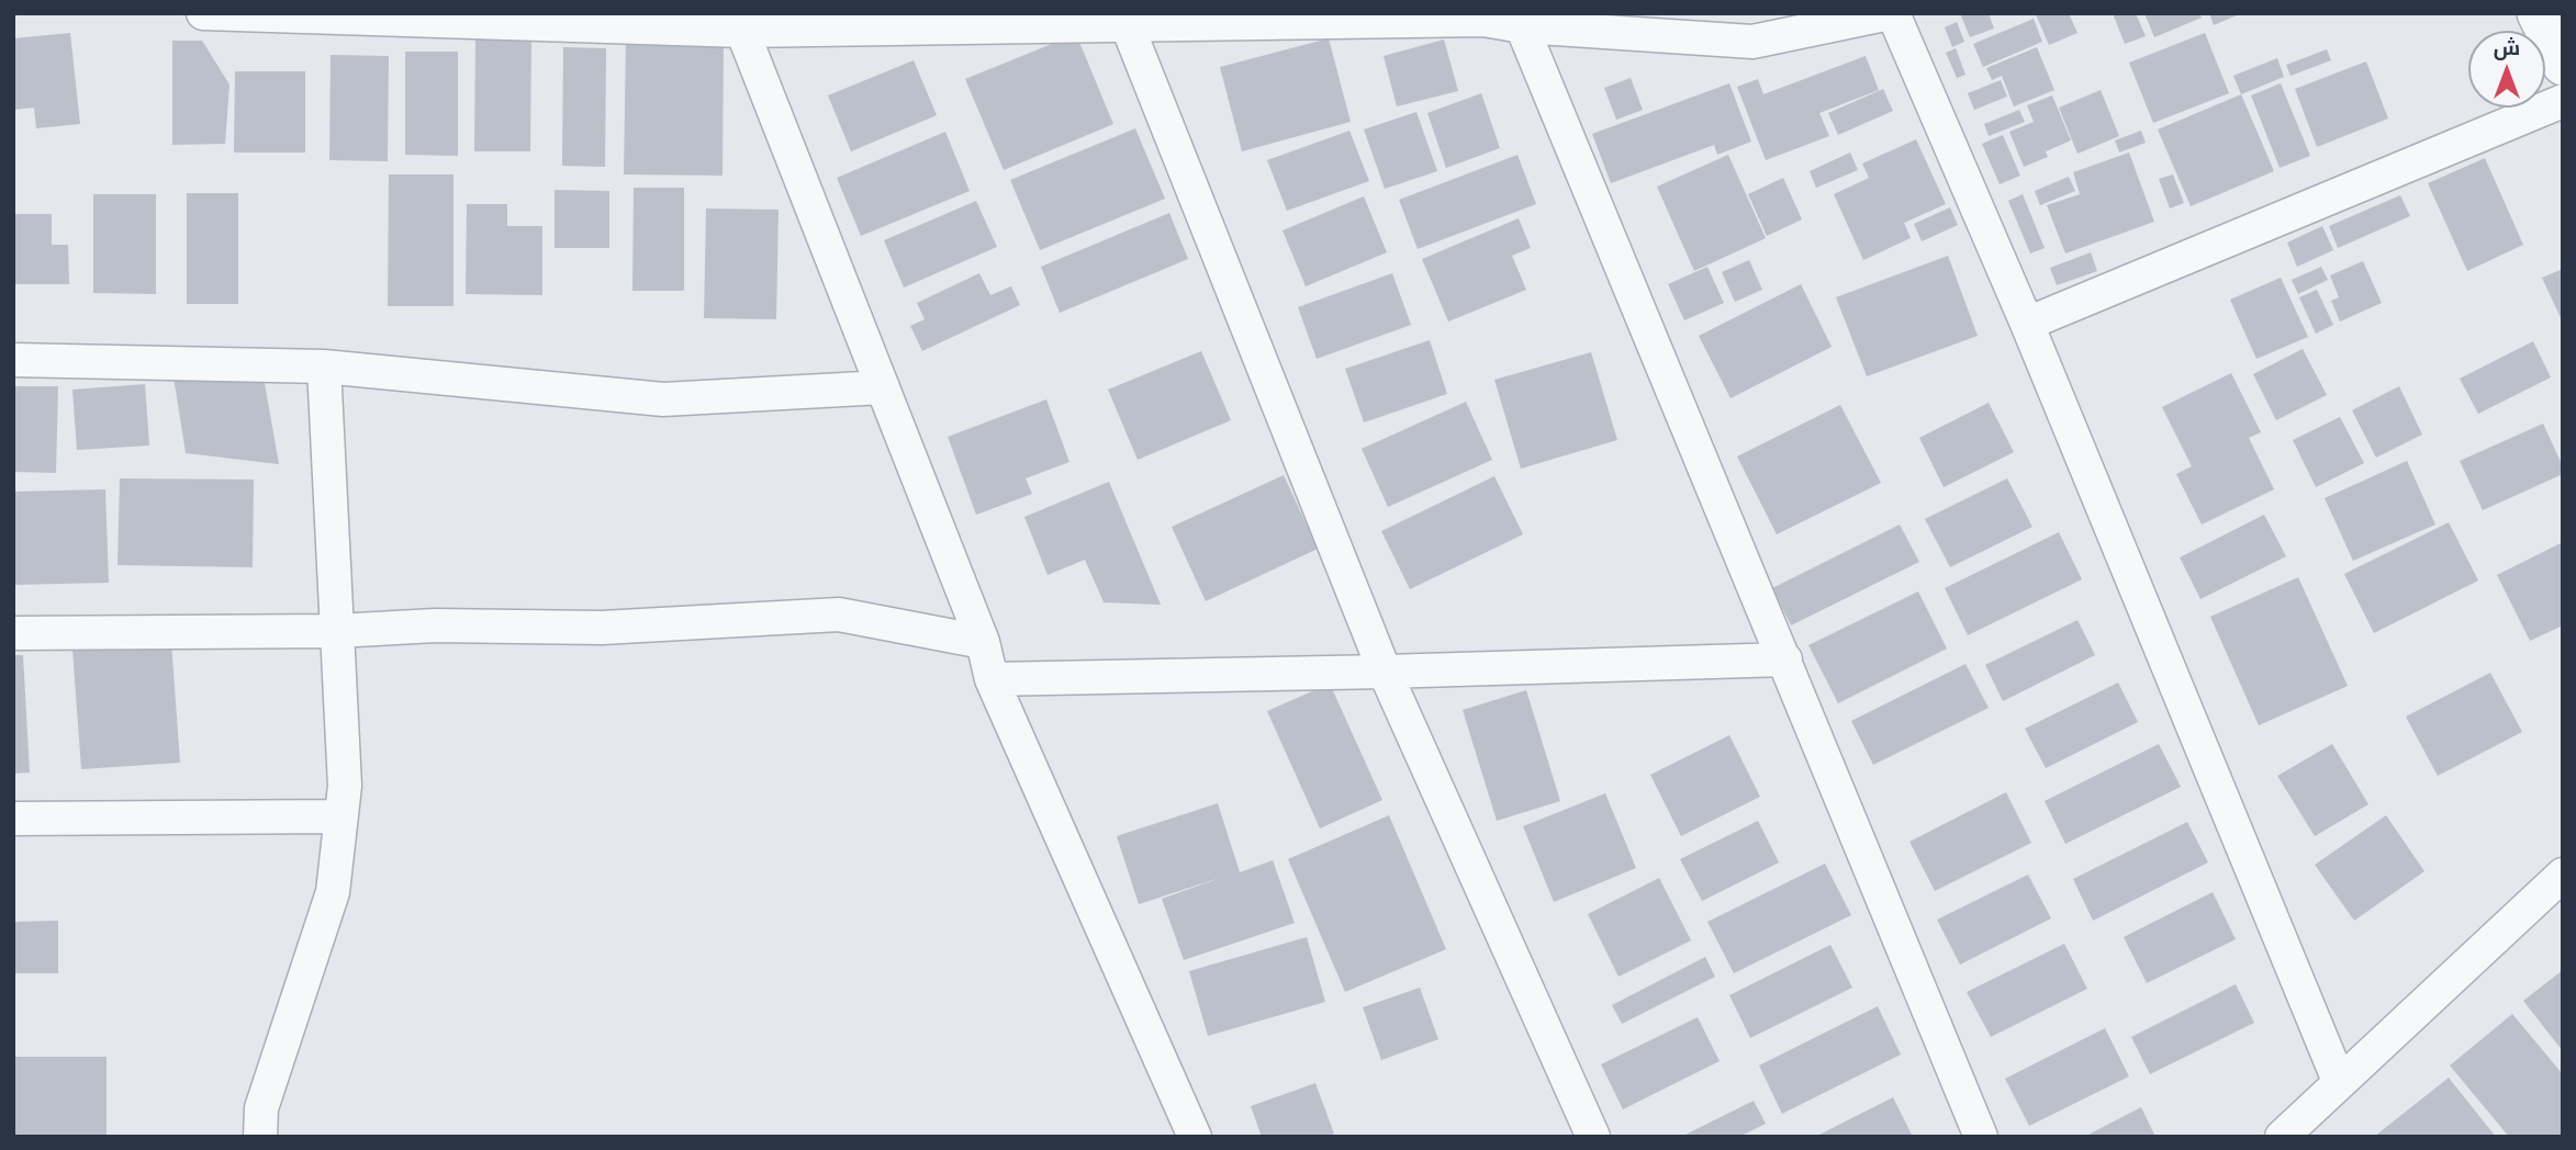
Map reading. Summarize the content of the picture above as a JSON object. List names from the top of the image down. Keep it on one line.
{"north":"top"}
